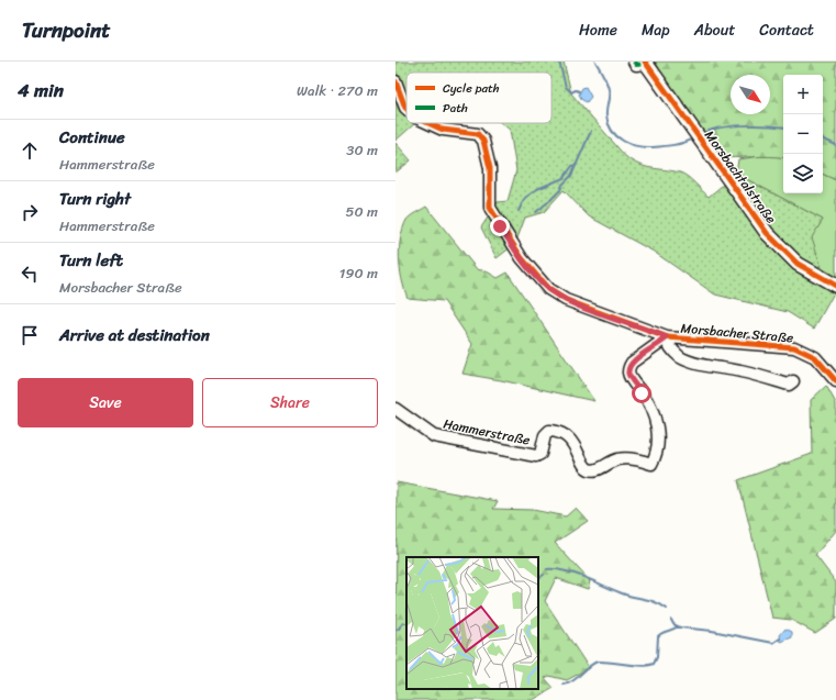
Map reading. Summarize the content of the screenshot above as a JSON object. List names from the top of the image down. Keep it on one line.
{"streets":{"main road":["Morsbachtalstraße"],"street":["Morsbacher Straße","Hammerstraße"]},"crossings":[["Morsbacher Straße","Hammerstraße"]],"legend":["Cycle path","Path"],"north":"bottom right","page":{"header":"Turnpoint","nav":["Home","Map","About","Contact"],"heading":["4 min","Walk · 270 m"],"map_buttons":["+","−"],"list":[["Continue","Hammerstraße","30 m"],["Turn right","Hammerstraße","50 m"],["Turn left","Morsbacher Straße","190 m"],"Arrive at destination"],"buttons":["Save","Share"]}}
